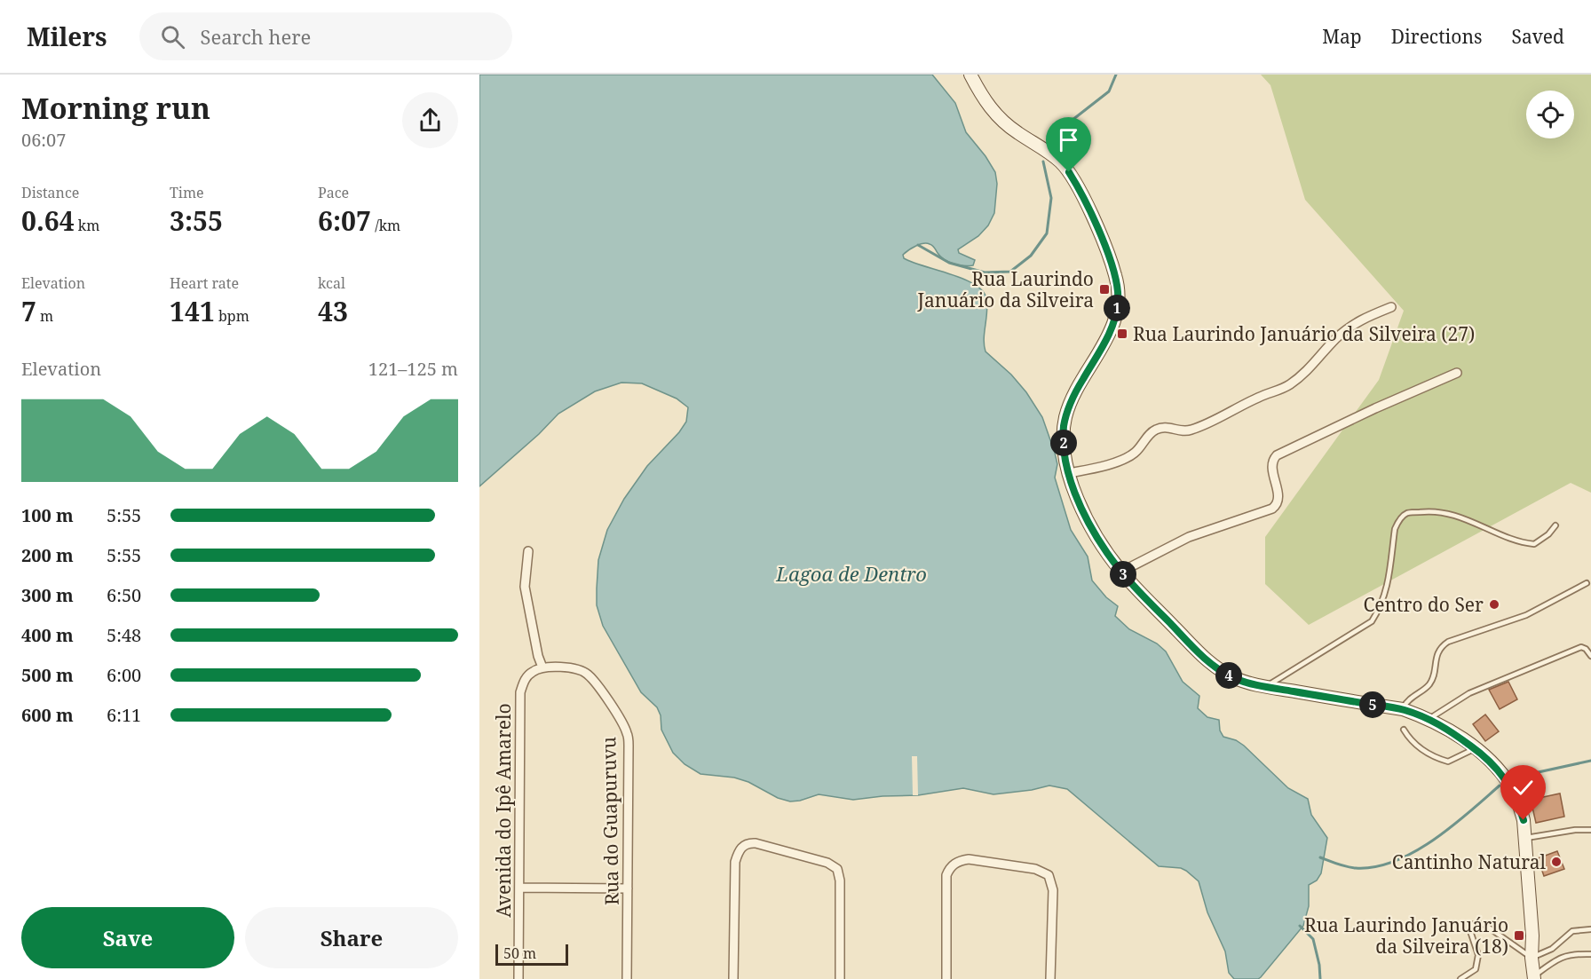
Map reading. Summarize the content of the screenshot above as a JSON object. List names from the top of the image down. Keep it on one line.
{"streets":{"street":["Avenida do Ipê Amarelo","Rua do Guapuruvu"]},"crossings":[["Avenida do Ipê Amarelo","Rua do Guapuruvu"]],"water":["Lagoa de Dentro"],"places":{"transit":["Rua Laurindo Januário da Silveira","Rua Laurindo Januário da Silveira (27)","Rua Laurindo Januário da Silveira (18)"],"other":["Centro do Ser","Cantinho Natural"]},"scale_bar":"50 m","page":{"header":"Milers","search":"Search here","nav":["Map","Directions","Saved"],"heading":["Morning run","06:07"],"stats":[["Distance","0.64 km"],["Time","3:55"],["Pace","6:07 /km"],["Elevation","7 m"],["Heart rate","141 bpm"],["kcal","43"]],"pins":["1","2","3","4","5"],"chart":["Elevation","121–125 m"],"list":[{"name":"100 m","note":"5:55"},{"name":"200 m","note":"5:55"},{"name":"300 m","note":"6:50"},{"name":"400 m","note":"5:48"},{"name":"500 m","note":"6:00"},{"name":"600 m","note":"6:11"}],"buttons":["Save","Share"],"scale":"50 m"}}
